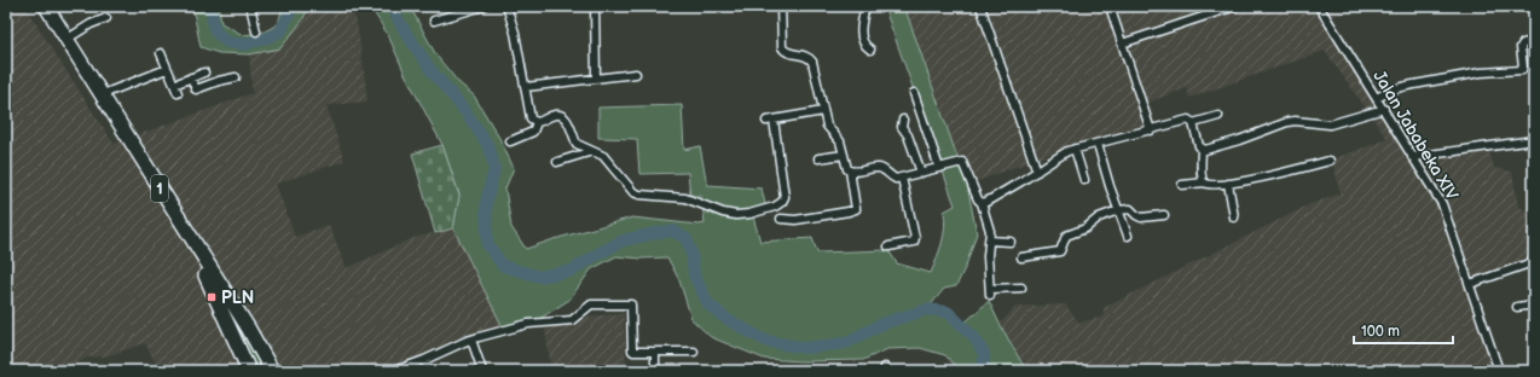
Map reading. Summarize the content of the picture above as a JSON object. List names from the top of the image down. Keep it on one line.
{"streets":{"highway":["1"],"street":["Jalan Jababeka XIV"]},"places":{"transit":["PLN"]},"scale_bar":"100 m"}
